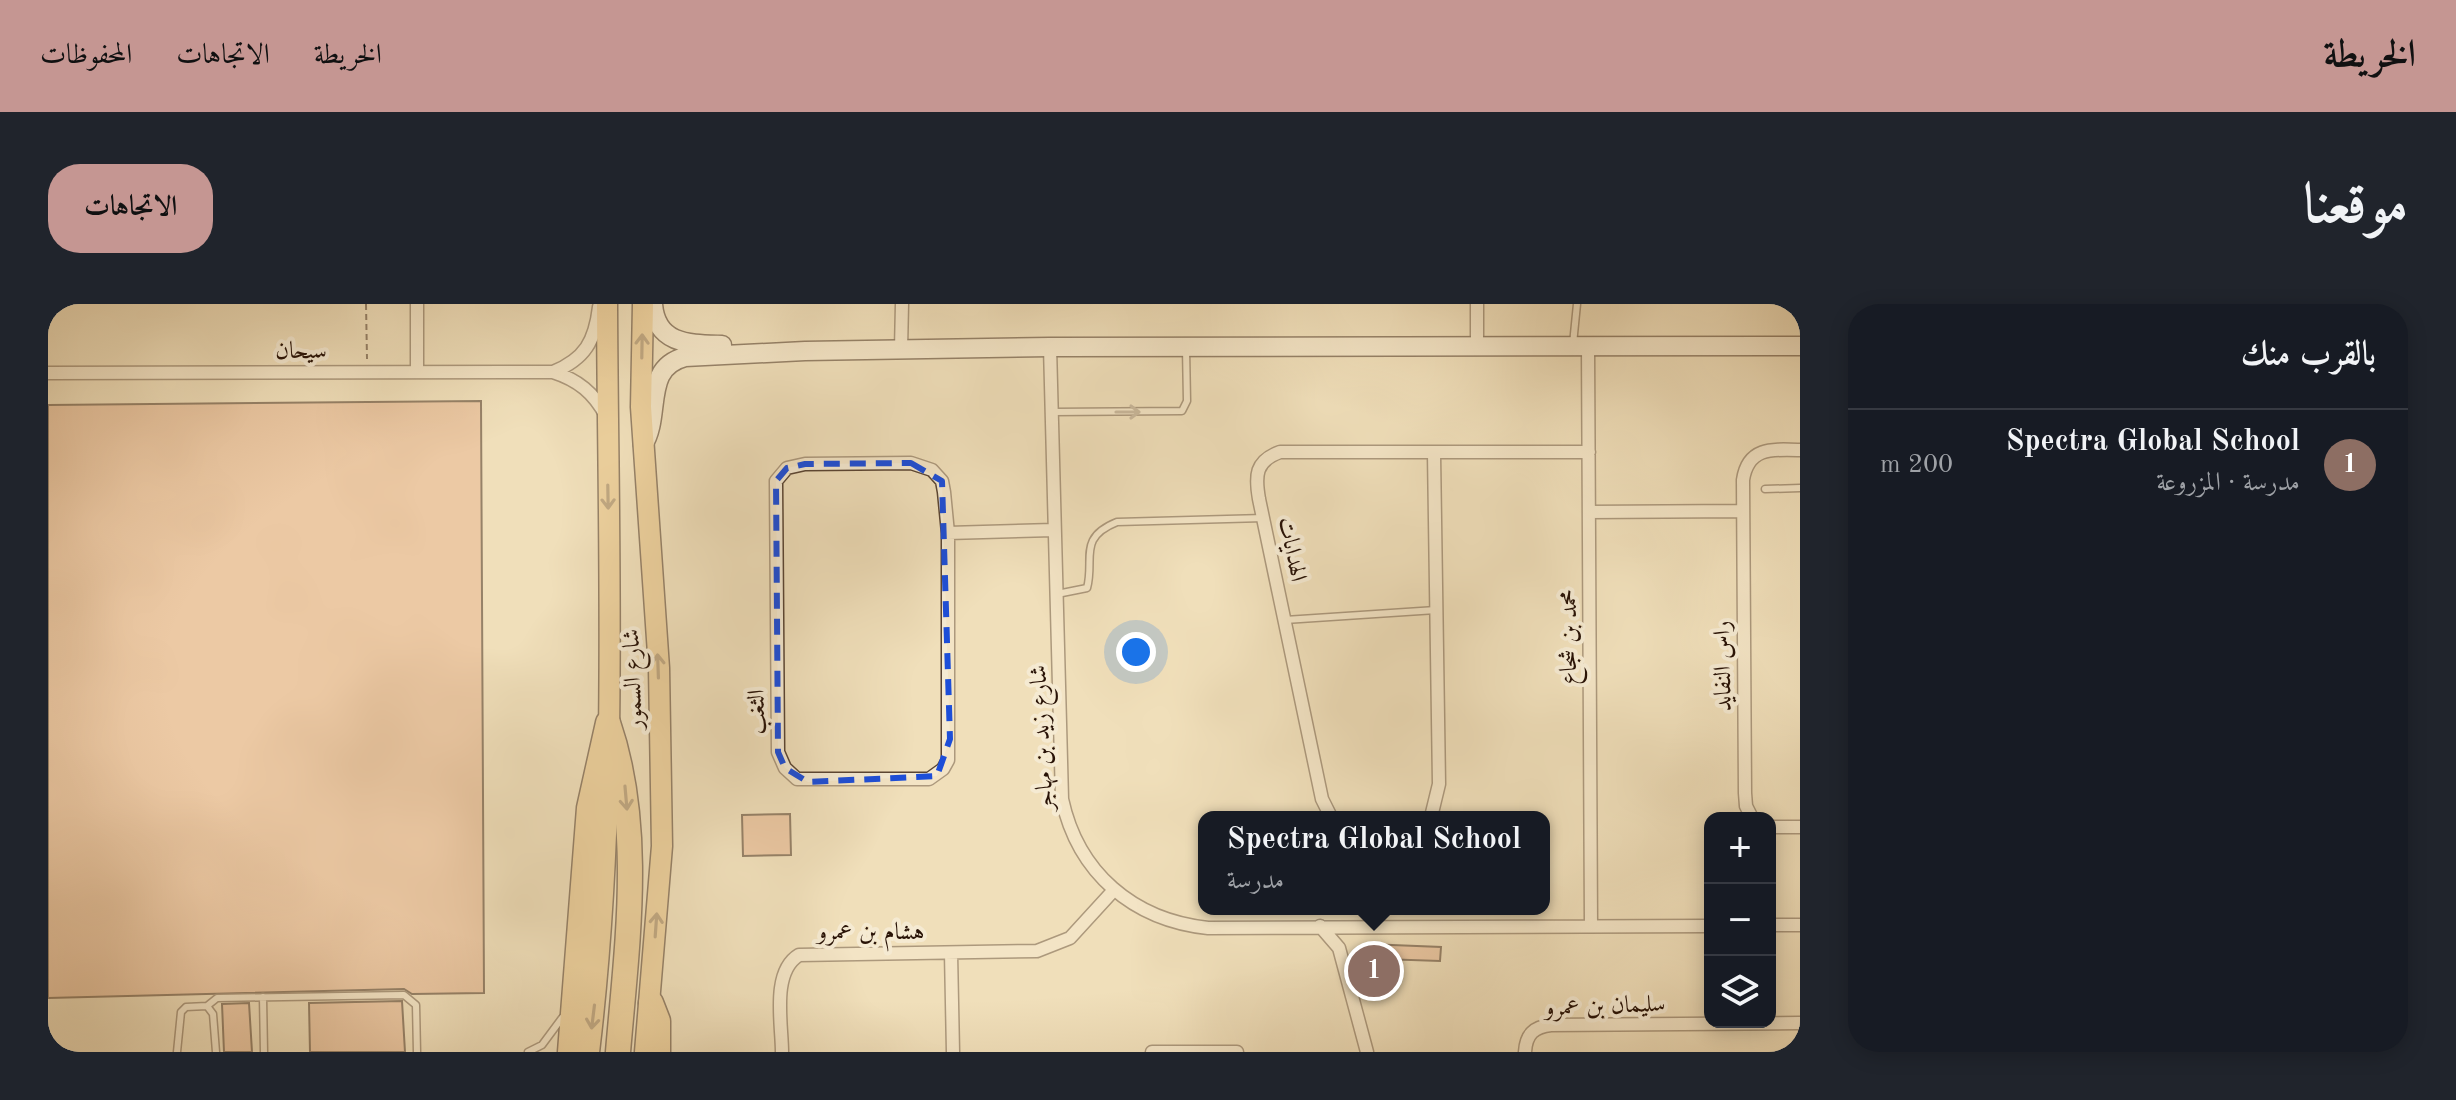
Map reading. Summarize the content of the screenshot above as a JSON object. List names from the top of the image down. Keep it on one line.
{"streets":{"main road":["شارع السمور"],"street":["سيحان","الهدايات","محمد بن شجاع","راس النفايد","الثغب","شارع زيد بن مهاجر","هشام بن عمرو","سليمان بن عمرو"]},"crossings":[["سيحان","شارع السمور"],["الهدايات","محمد بن شجاع"],["محمد بن شجاع","شارع زيد بن مهاجر"],["شارع زيد بن مهاجر","هشام بن عمرو"]],"page":{"header":"الخريطة","nav":["الخريطة","الاتجاهات","المحفوظات"],"title":"موقعنا","buttons":"الاتجاهات","heading":"بالقرب منك","list":[{"mark":"1","name":"Spectra Global School","note":"مدرسة · المزروعة","value":"200 m"}],"popup":["Spectra Global School","مدرسة"],"map_buttons":["+","−"],"pins":"1"}}
